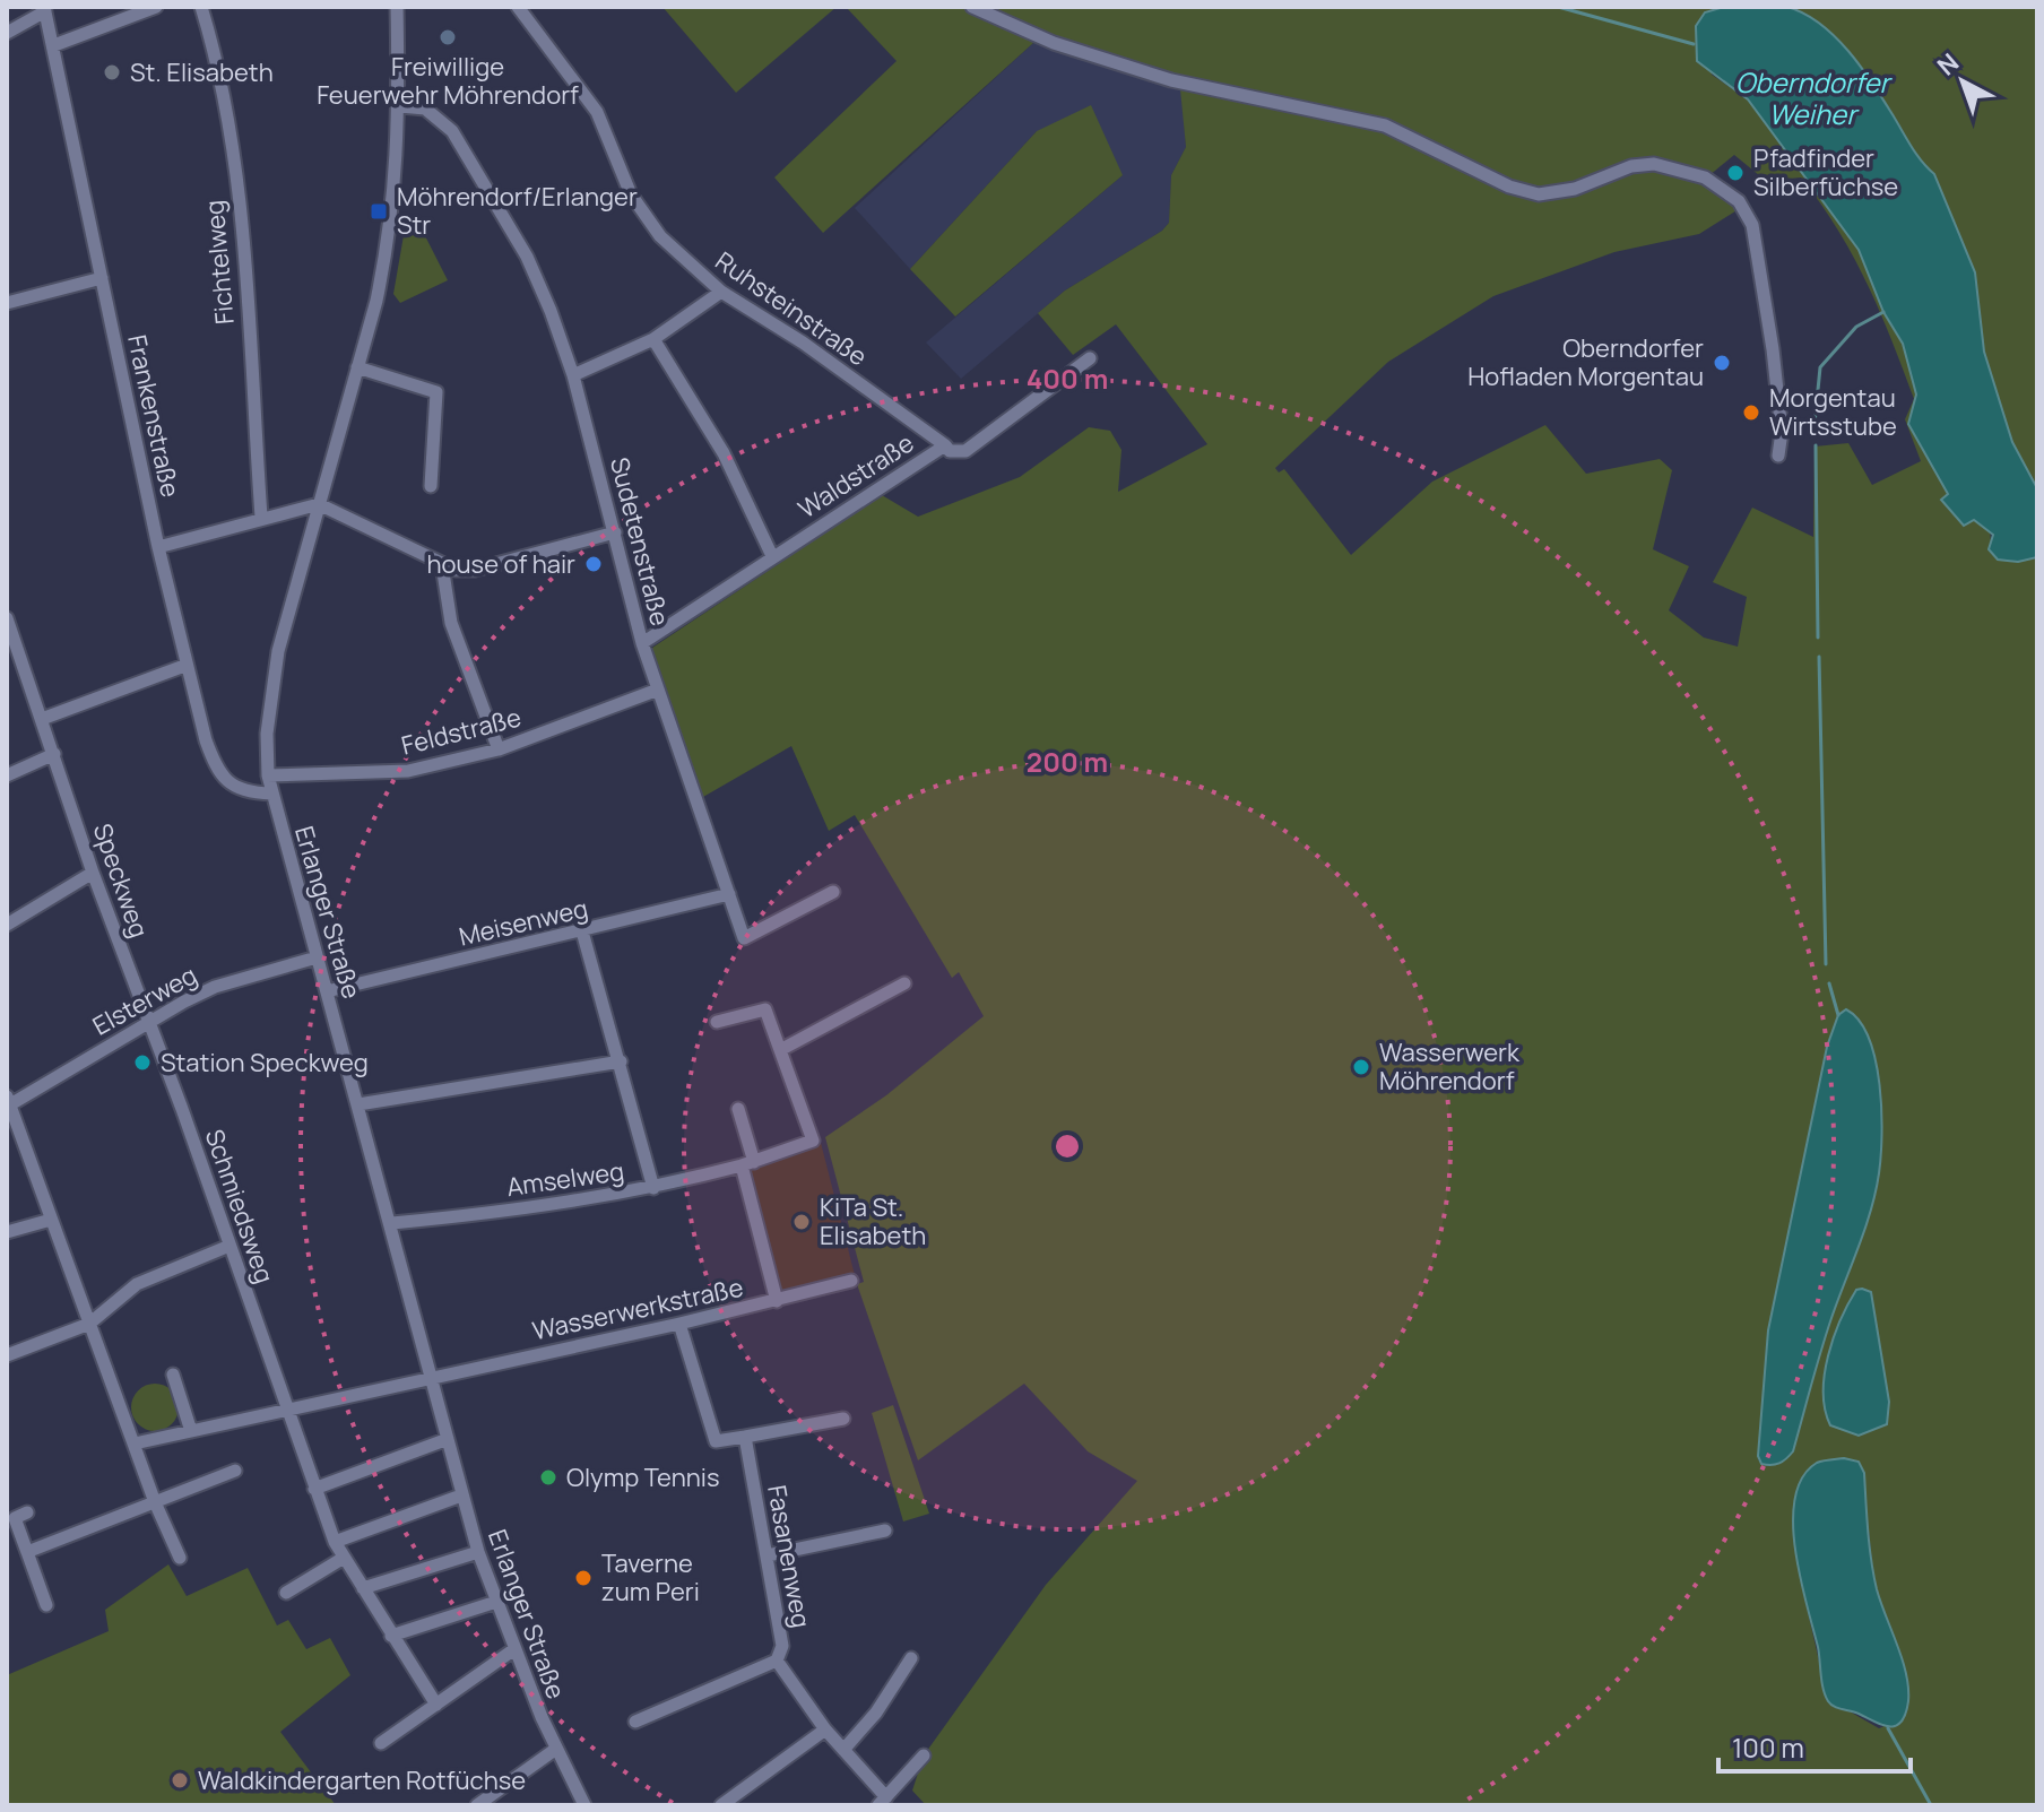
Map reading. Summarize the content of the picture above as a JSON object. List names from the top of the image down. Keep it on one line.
{"streets":{"street":["Fichtelweg","Ruhsteinstraße","Frankenstraße","Waldstraße","Sudetenstraße","Feldstraße","Speckweg","Erlanger Straße","Meisenweg","Elsterweg","Amselweg","Schmiedsweg","Wasserwerkstraße","Fasanenweg"]},"crossings":[["Ruhsteinstraße","Waldstraße"],["Frankenstraße","Erlanger Straße"],["Waldstraße","Sudetenstraße"],["Sudetenstraße","Feldstraße"],["Sudetenstraße","Erlanger Straße"],["Sudetenstraße","Meisenweg"],["Feldstraße","Erlanger Straße"],["Speckweg","Elsterweg"],["Speckweg","Schmiedsweg"],["Erlanger Straße","Meisenweg"],["Erlanger Straße","Elsterweg"],["Erlanger Straße","Amselweg"],["Erlanger Straße","Wasserwerkstraße"],["Elsterweg","Schmiedsweg"],["Schmiedsweg","Wasserwerkstraße"]],"water":["Oberndorfer Weiher"],"places":{"other":["Freiwillige Feuerwehr Möhrendorf","St. Elisabeth","Pfadfinder Silberfüchse","Oberndorfer Hofladen Morgentau","Morgentau Wirtsstube","house of hair","Station Speckweg","Wasserwerk Möhrendorf","KiTa St. Elisabeth","Olymp Tennis","Taverne zum Peri","Waldkindergarten Rotfüchse"],"transit":["Möhrendorf/Erlanger Str"]},"scale_bar":"100 m","north":"top left","rings":["400 m","200 m"]}
